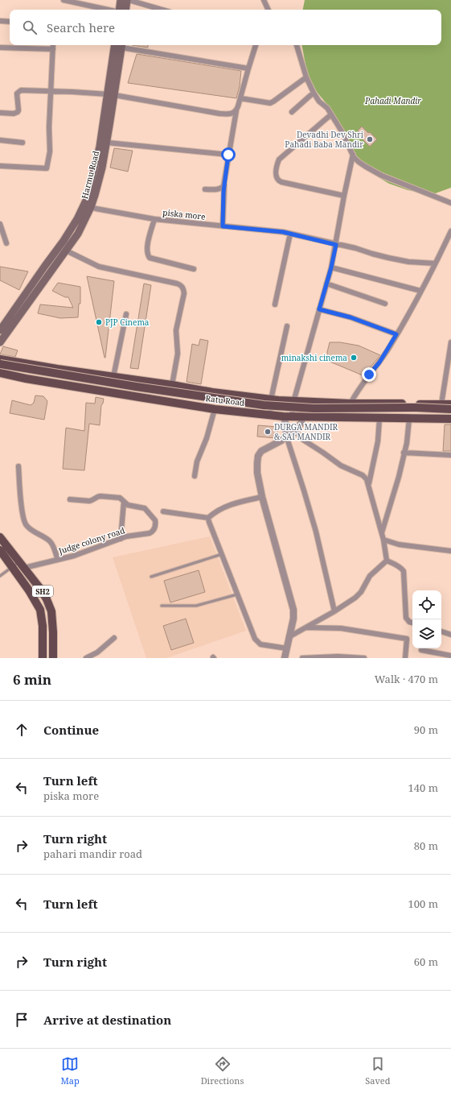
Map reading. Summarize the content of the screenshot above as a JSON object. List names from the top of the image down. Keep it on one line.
{"streets":{"main road":["Harmu Road","Ratu Road","SH2"],"street":["piska more","Judge colony road"]},"crossings":[["Harmu Road","piska more"],["Judge colony road","SH2"]],"parks":["Pahadi Mandir"],"places":["Devadhi Dev Shri Pahadi Baba Mandir","PJP Cinema","minakshi cinema","DURGA MANDIR & SAI MANDIR"],"page":{"search":"Search here","heading":["6 min","Walk · 470 m"],"list":[["Continue","90 m"],["Turn left","piska more","140 m"],["Turn right","pahari mandir road","80 m"],["Turn left","100 m"],["Turn right","60 m"],"Arrive at destination"],"nav":["Map","Directions","Saved"]}}
